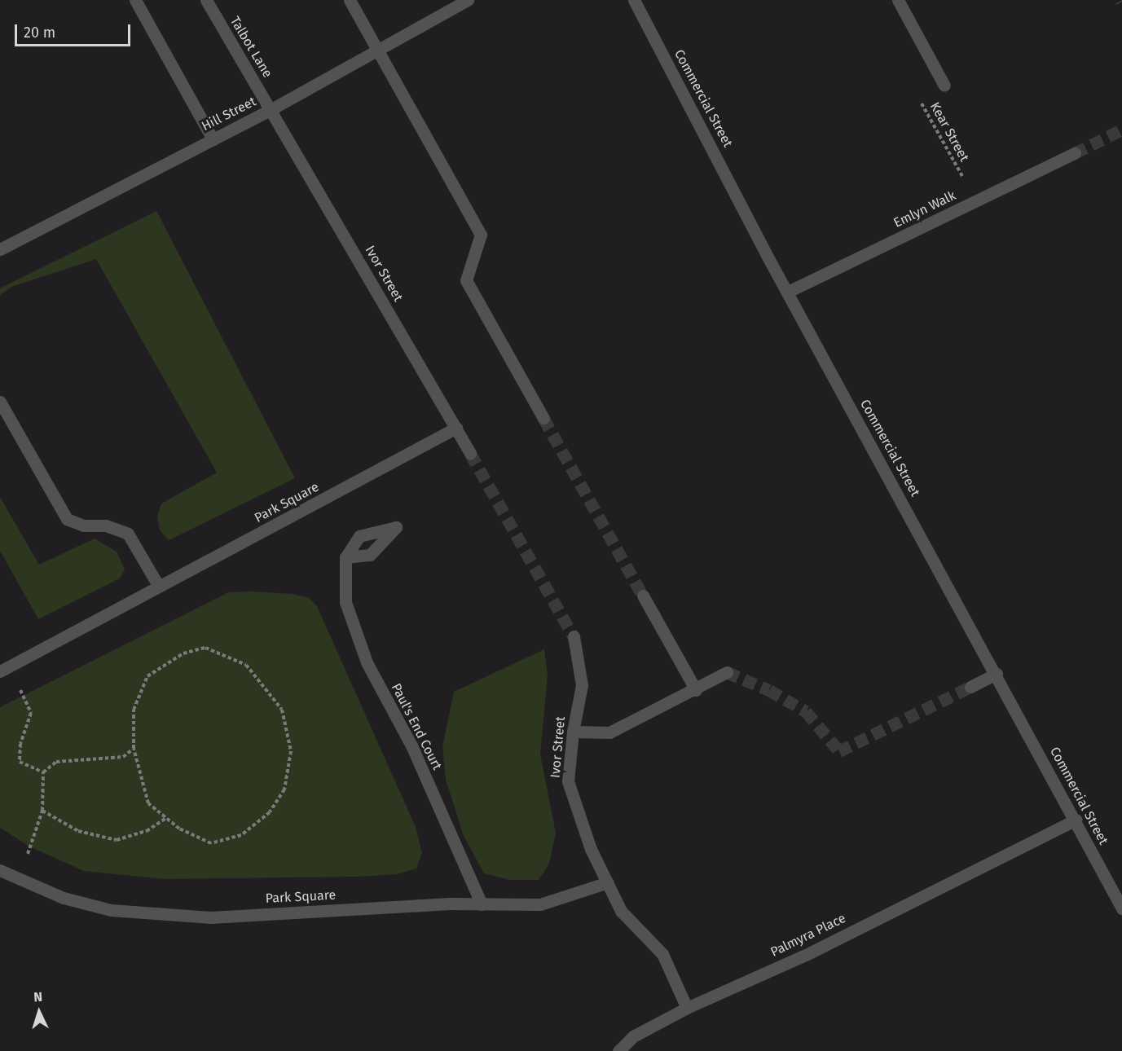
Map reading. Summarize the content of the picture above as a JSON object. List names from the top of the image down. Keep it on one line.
{"streets":{"street":["Talbot Lane","Commercial Street","Hill Street","Emlyn Walk","Ivor Street","Park Square","Paul's End Court","Palmyra Place"],"path":["Kear Street"]},"crossings":[["Talbot Lane","Hill Street"],["Talbot Lane","Ivor Street"],["Commercial Street","Emlyn Walk"],["Commercial Street","Palmyra Place"],["Hill Street","Ivor Street"],["Kear Street","Emlyn Walk"],["Ivor Street","Park Square"],["Park Square","Paul's End Court"]],"scale_bar":"20 m","north":"top"}
